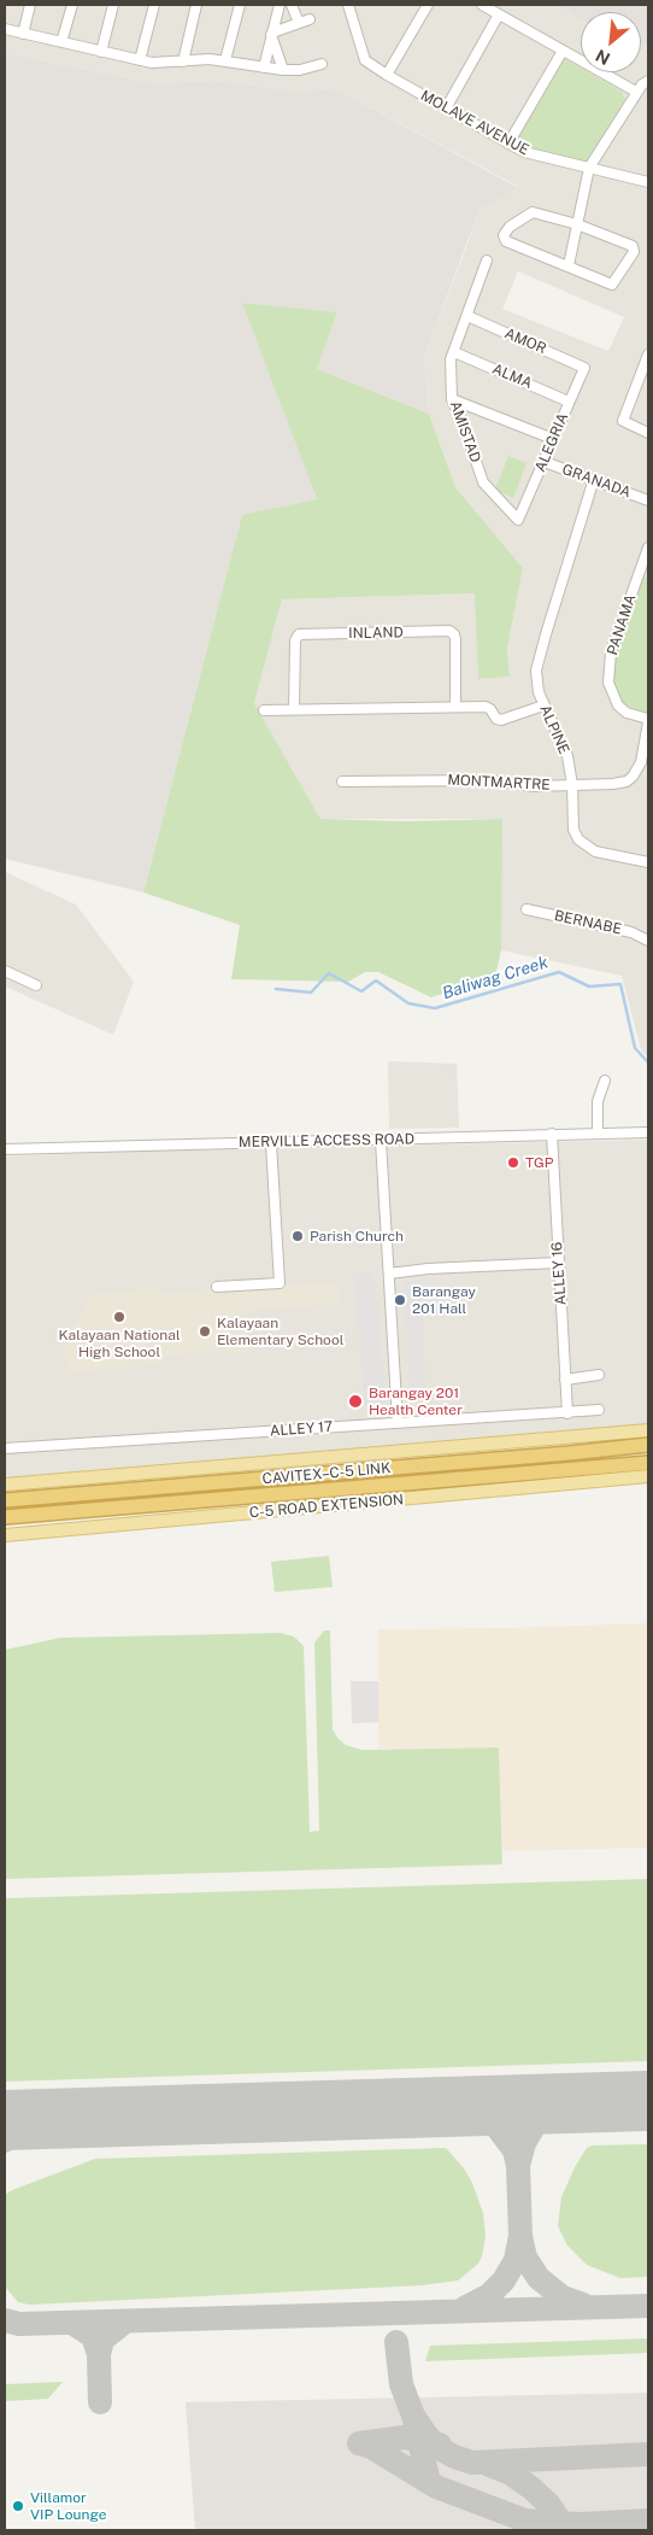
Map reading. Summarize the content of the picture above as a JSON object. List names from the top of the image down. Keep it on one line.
{"streets":{"highway":["CAVITEX–C-5 LINK"],"main road":["C-5 ROAD EXTENSION"],"street":["MOLAVE AVENUE","AMOR","ALMA","AMISTAD","ALEGRIA","GRANADA","PANAMA","INLAND","ALPINE","MONTMARTRE","BERNABE","MERVILLE ACCESS ROAD","ALLEY 16","ALLEY 17"]},"crossings":[["AMOR","AMISTAD"],["AMOR","ALEGRIA"],["ALMA","AMISTAD"],["ALMA","ALEGRIA"],["AMISTAD","ALEGRIA"],["ALEGRIA","GRANADA"],["GRANADA","ALPINE"],["PANAMA","MONTMARTRE"],["ALPINE","MONTMARTRE"],["MERVILLE ACCESS ROAD","ALLEY 16"],["ALLEY 16","ALLEY 17"]],"water":["Baliwag Creek"],"places":["TGP","Parish Church","Barangay 201 Hall","Kalayaan National High School","Kalayaan Elementary School","Barangay 201 Health Center","Villamor VIP Lounge"],"north":"bottom left"}
